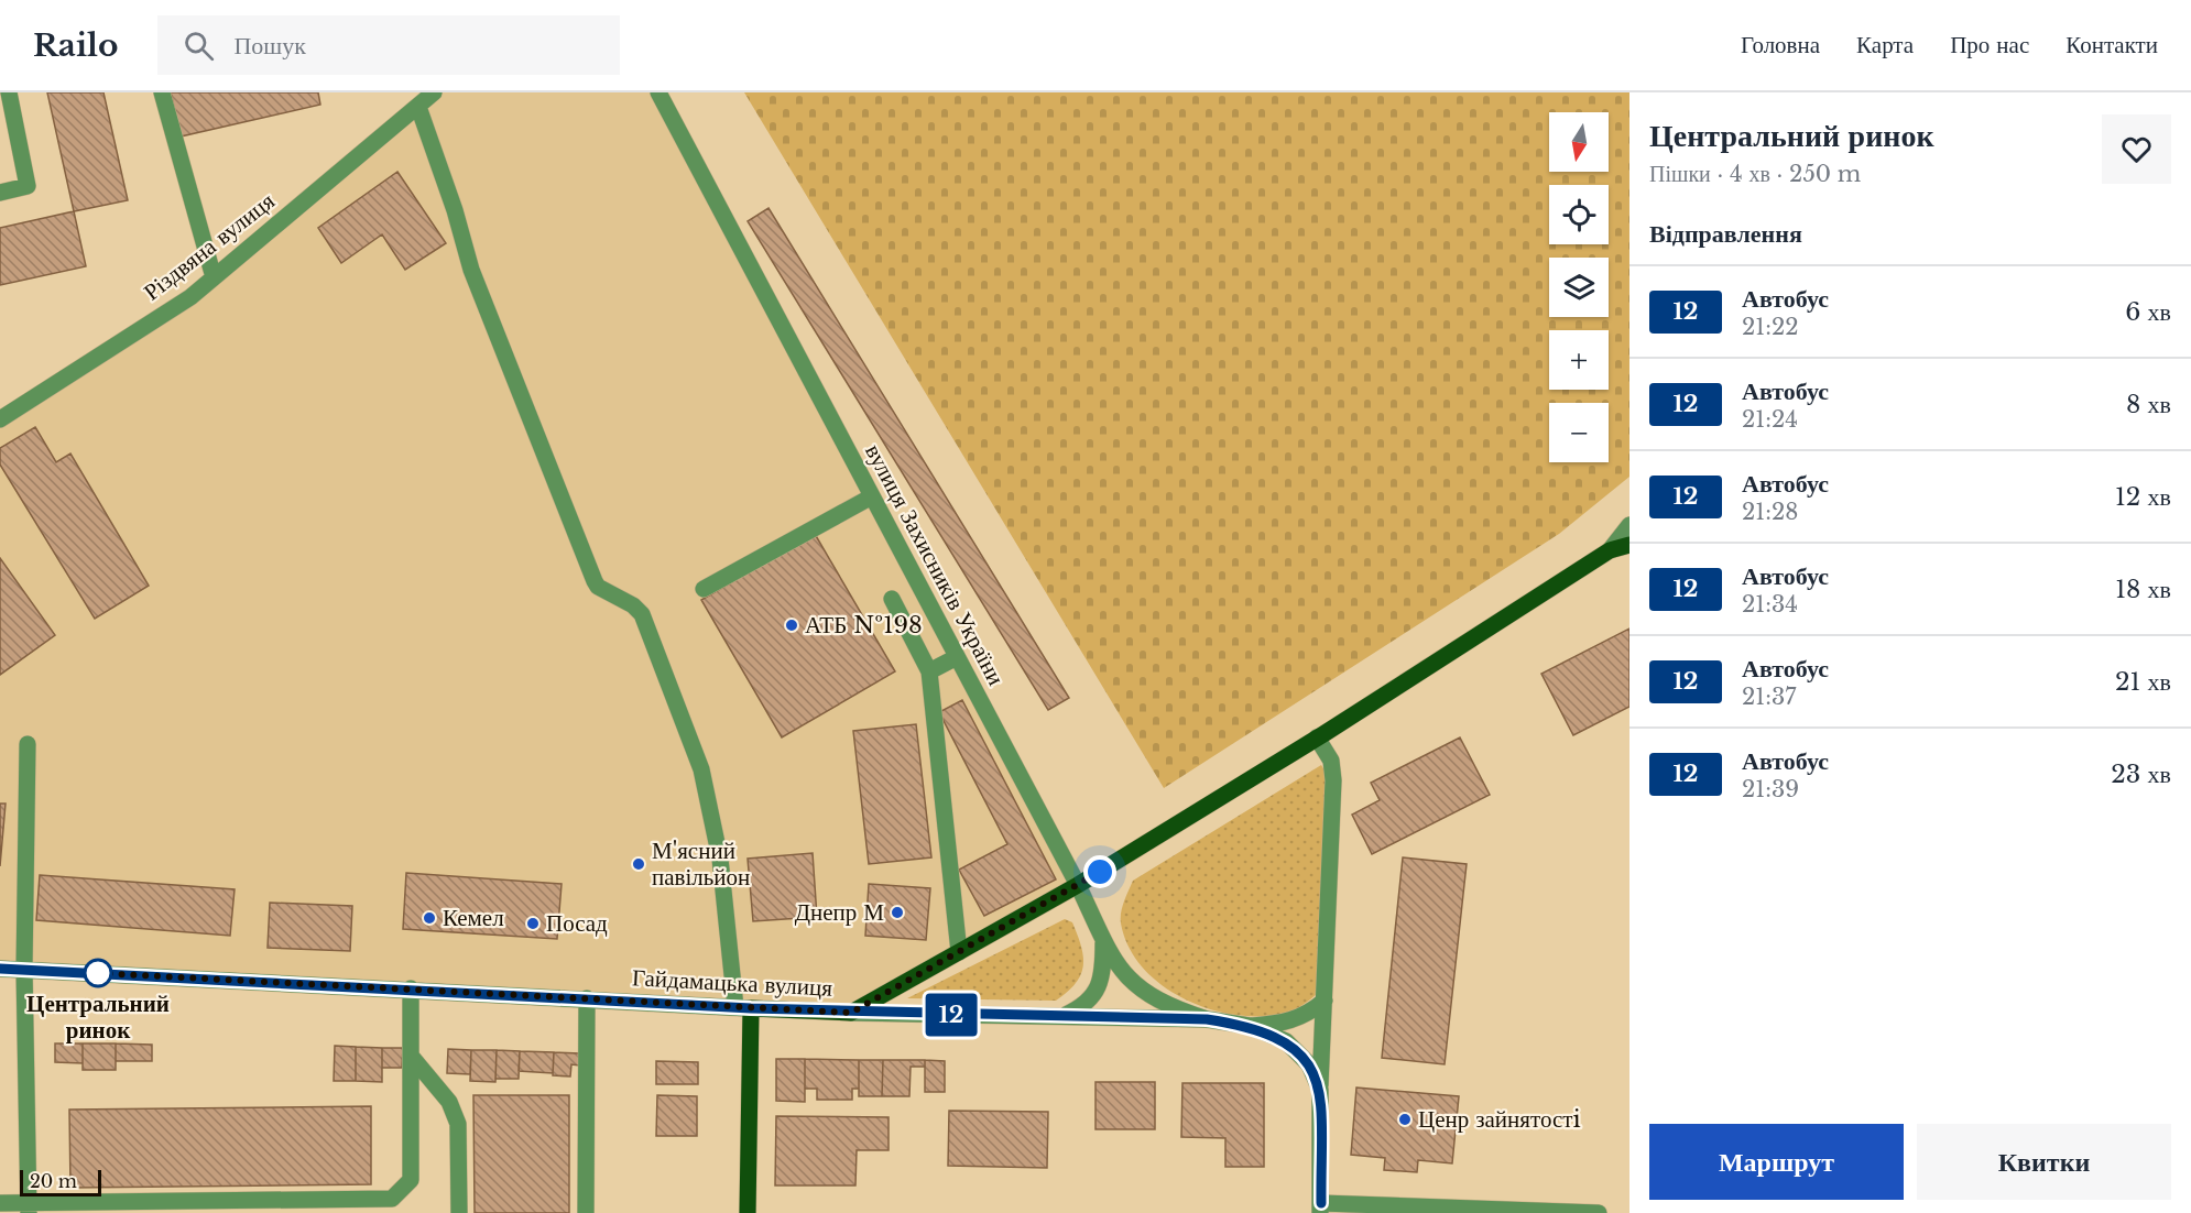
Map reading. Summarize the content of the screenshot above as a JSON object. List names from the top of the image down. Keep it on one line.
{"streets":{"main road":["Гайдамацька вулиця"],"street":["Різдвяна вулиця","вулиця Захисників України"]},"crossings":[["вулиця Захисників України","Гайдамацька вулиця"]],"places":["АТБ №198","М'ясний павільйон","Днепр М","Кемел","Посад","Центральний ринок","Ценр зайнятостi"],"lines":["bus line 12"],"scale_bar":"20 m","north":"bottom","page":{"header":"Railo","search":"Пошук","nav":["Головна","Карта","Про нас","Контакти"],"on_map":"12","heading":[["Центральний ринок","Пішки · 4 хв · 250 m"],"Відправлення"],"map_buttons":["+","−"],"list":[{"mark":"12","name":"Автобус","note":"21:22","value":"6 хв"},{"mark":"12","name":"Автобус","note":"21:24","value":"8 хв"},{"mark":"12","name":"Автобус","note":"21:28","value":"12 хв"},{"mark":"12","name":"Автобус","note":"21:34","value":"18 хв"},{"mark":"12","name":"Автобус","note":"21:37","value":"21 хв"},{"mark":"12","name":"Автобус","note":"21:39","value":"23 хв"}],"buttons":["Маршрут","Квитки"],"scale":"20 m"}}
